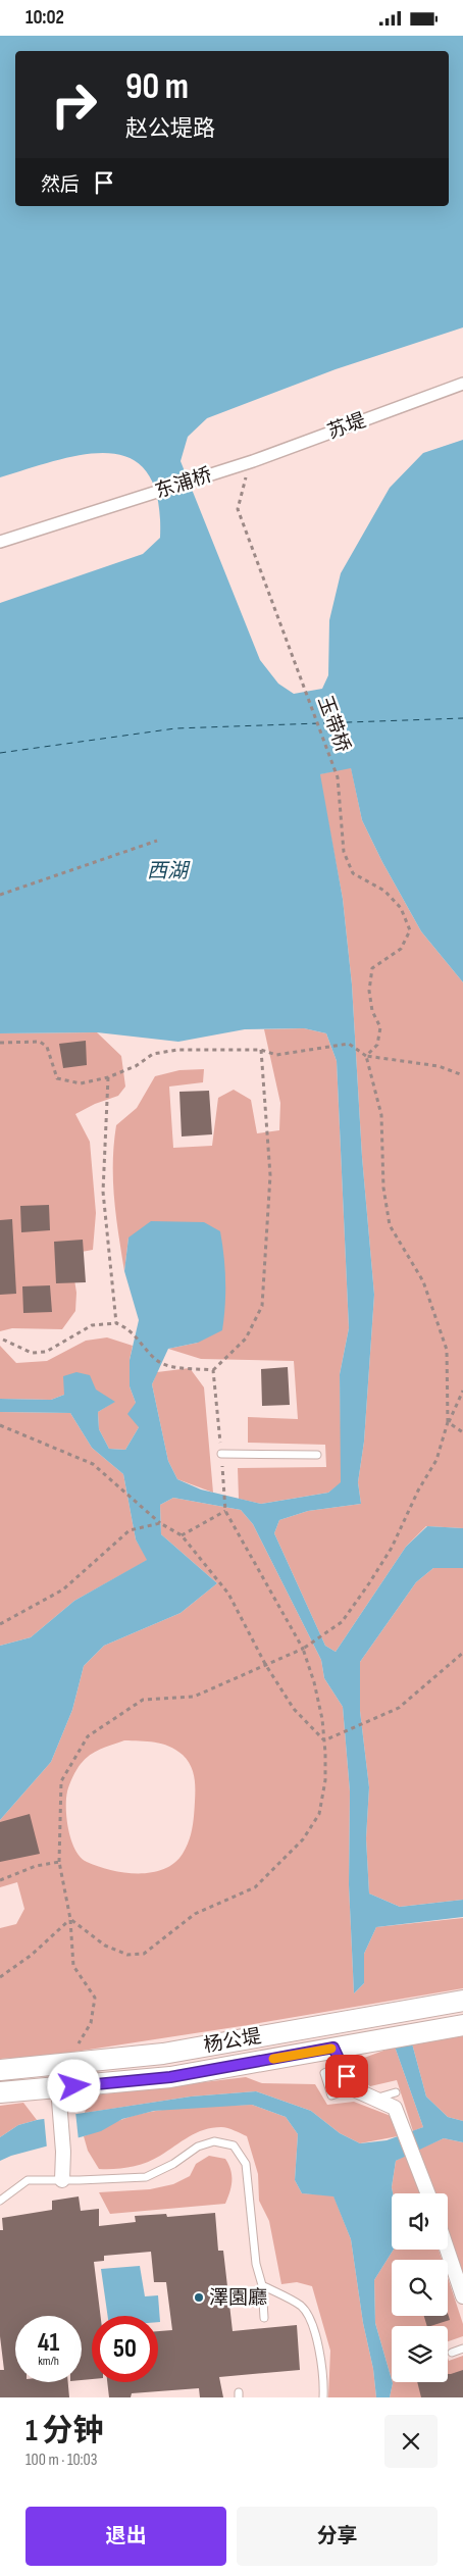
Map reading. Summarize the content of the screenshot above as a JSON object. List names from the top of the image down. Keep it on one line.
{"streets":{"main road":["杨公堤"],"street":["苏堤","东浦桥"],"path":["玉带桥"]},"crossings":[["苏堤","东浦桥"],["苏堤","玉带桥"]],"water":["西湖"],"places":["澤園廳"],"page":{"status":"10:02","turn":["90 m","赵公堤路"],"then":"然后","speed":"41 km/h","limit":"50","heading":["1 分钟","100 m · 10:03"],"buttons":["退出","分享"]}}
